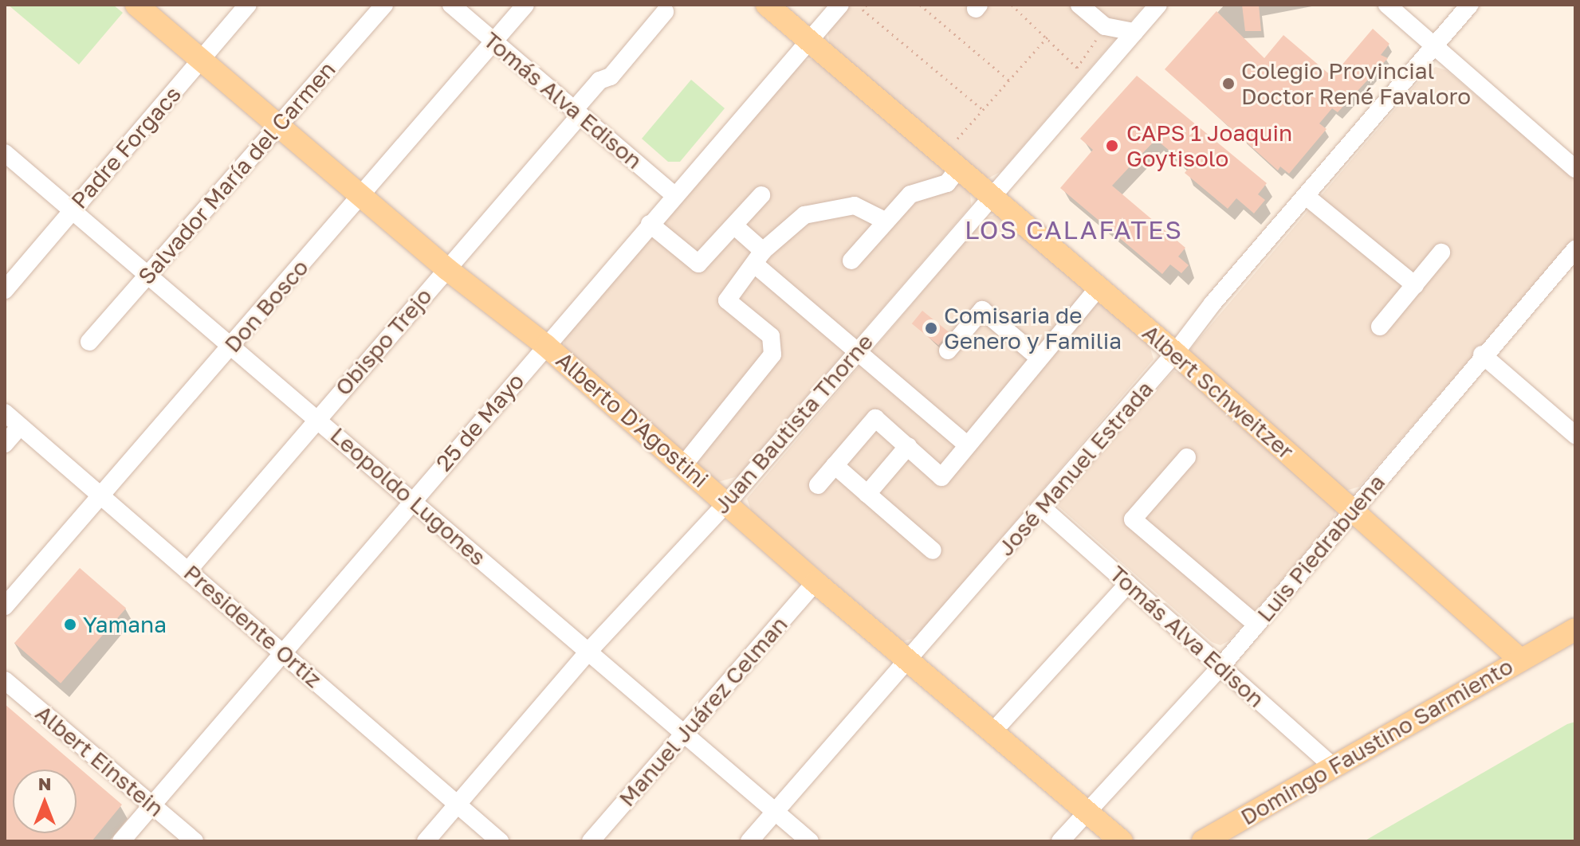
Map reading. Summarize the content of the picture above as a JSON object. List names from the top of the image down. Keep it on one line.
{"streets":{"main road":["Albert Schweitzer","Alberto D'Agostini","Domingo Faustino Sarmiento"],"street":["Tomás Alva Edison","Padre Forgacs","Salvador María del Carmen","Don Bosco","Obispo Trejo","25 de Mayo","Juan Bautista Thorne","José Manuel Estrada","Leopoldo Lugones","Luis Piedrabuena","Presidente Ortiz","Manuel Juárez Celman","Albert Einstein"]},"crossings":[["Tomás Alva Edison","Don Bosco"],["Tomás Alva Edison","Obispo Trejo"],["Tomás Alva Edison","25 de Mayo"],["Tomás Alva Edison","José Manuel Estrada"],["Tomás Alva Edison","Luis Piedrabuena"],["Tomás Alva Edison","Domingo Faustino Sarmiento"],["Padre Forgacs","Alberto D'Agostini"],["Padre Forgacs","Leopoldo Lugones"],["Salvador María del Carmen","Alberto D'Agostini"],["Salvador María del Carmen","Leopoldo Lugones"],["Don Bosco","Alberto D'Agostini"],["Don Bosco","Leopoldo Lugones"],["Don Bosco","Presidente Ortiz"],["Obispo Trejo","Alberto D'Agostini"],["Obispo Trejo","Leopoldo Lugones"],["Obispo Trejo","Presidente Ortiz"],["Albert Schweitzer","25 de Mayo"],["Albert Schweitzer","Juan Bautista Thorne"],["Albert Schweitzer","José Manuel Estrada"],["Albert Schweitzer","Luis Piedrabuena"],["Albert Schweitzer","Domingo Faustino Sarmiento"],["Alberto D'Agostini","25 de Mayo"],["Alberto D'Agostini","Juan Bautista Thorne"],["Alberto D'Agostini","José Manuel Estrada"],["Alberto D'Agostini","Luis Piedrabuena"],["Alberto D'Agostini","Manuel Juárez Celman"],["25 de Mayo","Leopoldo Lugones"],["25 de Mayo","Presidente Ortiz"],["25 de Mayo","Albert Einstein"],["Juan Bautista Thorne","Leopoldo Lugones"],["Juan Bautista Thorne","Presidente Ortiz"],["José Manuel Estrada","Leopoldo Lugones"],["Leopoldo Lugones","Manuel Juárez Celman"]],"districts":["LOS CALAFATES"],"places":["Colegio Provincial Doctor René Favaloro","CAPS 1 Joaquin Goytisolo","Comisaria de Genero y Familia","Yamana"],"north":"top"}
